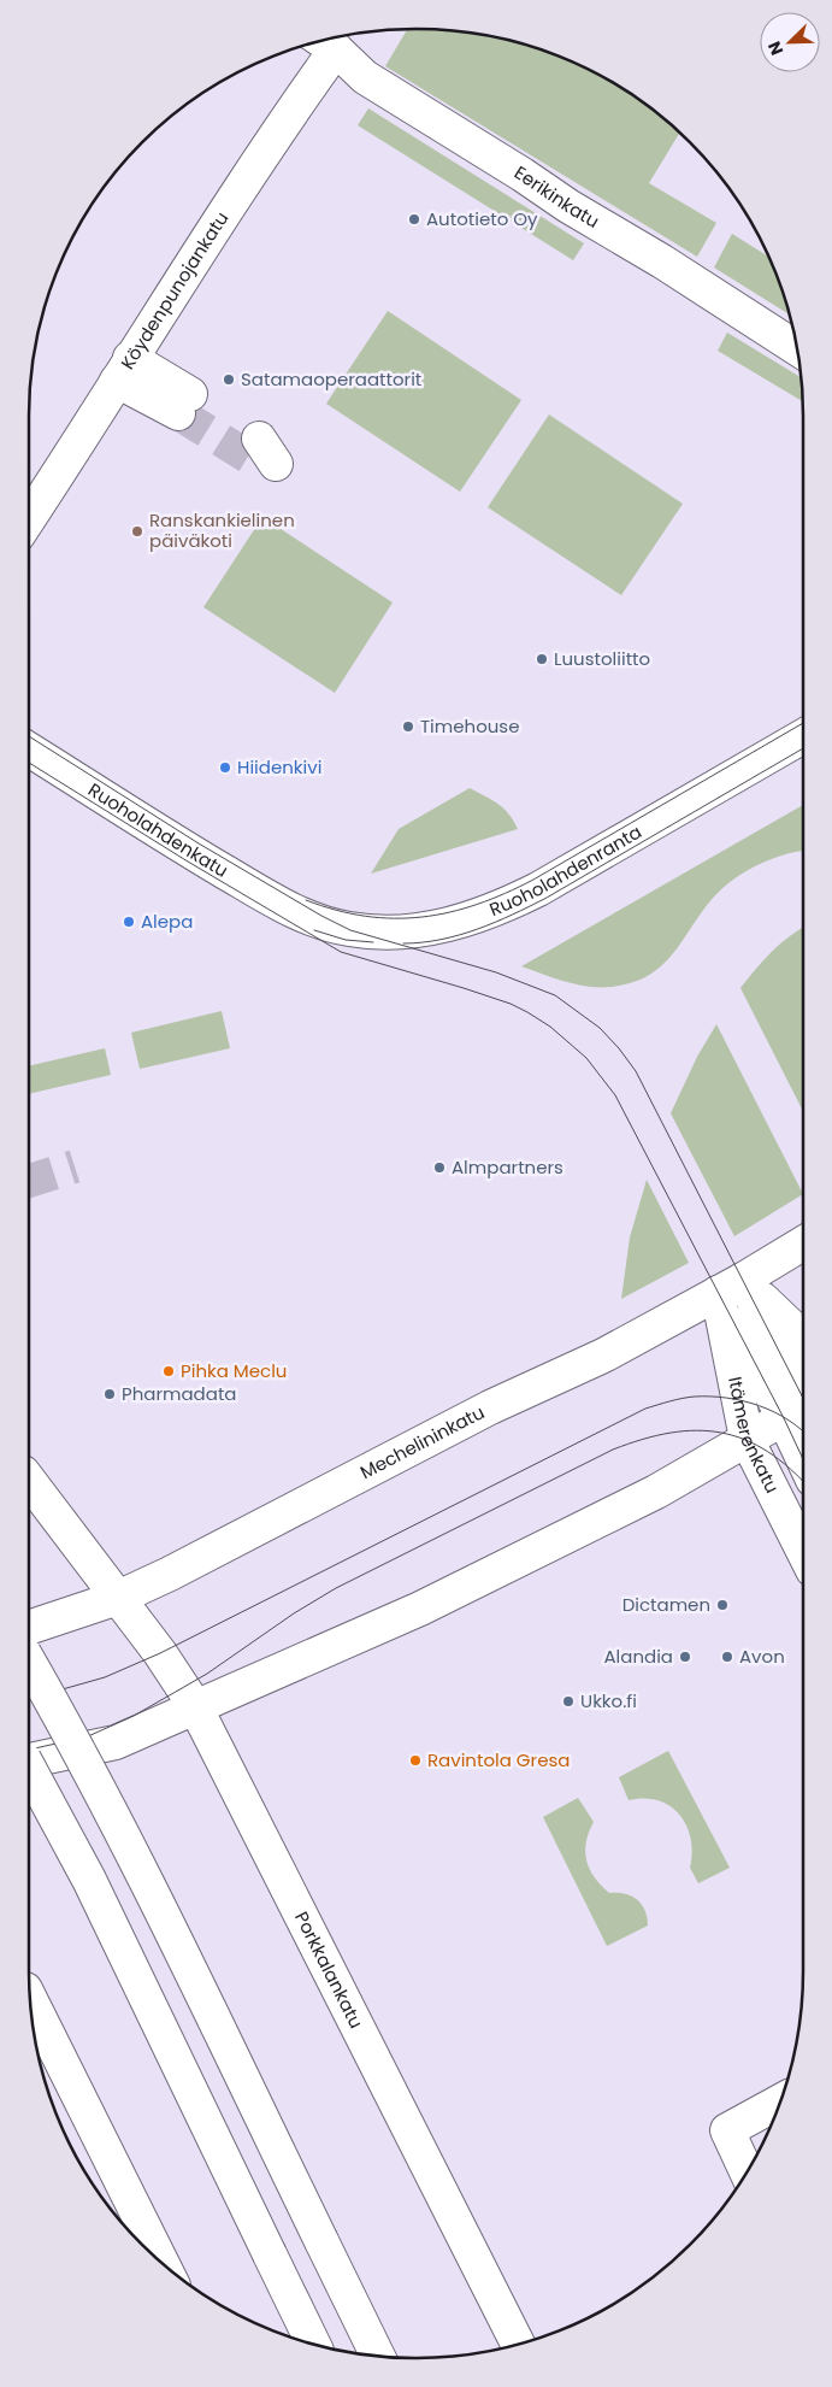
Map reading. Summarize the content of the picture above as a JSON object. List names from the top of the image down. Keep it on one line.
{"streets":{"main road":["Eerikinkatu","Köydenpunojankatu","Ruoholahdenkatu","Ruoholahdenranta","Itämerenkatu","Mechelininkatu","Porkkalankatu"]},"crossings":[["Eerikinkatu","Köydenpunojankatu"],["Ruoholahdenkatu","Ruoholahdenranta"],["Itämerenkatu","Mechelininkatu"],["Mechelininkatu","Porkkalankatu"]],"places":["Autotieto Oy","Satamaoperaattorit","Ranskankielinen päiväkoti","Luustoliitto","Timehouse","Hiidenkivi","Alepa","Almpartners","Pihka Meclu","Pharmadata","Dictamen","Alandia","Avon","Ukko.fi","Ravintola Gresa"],"north":"bottom left"}
